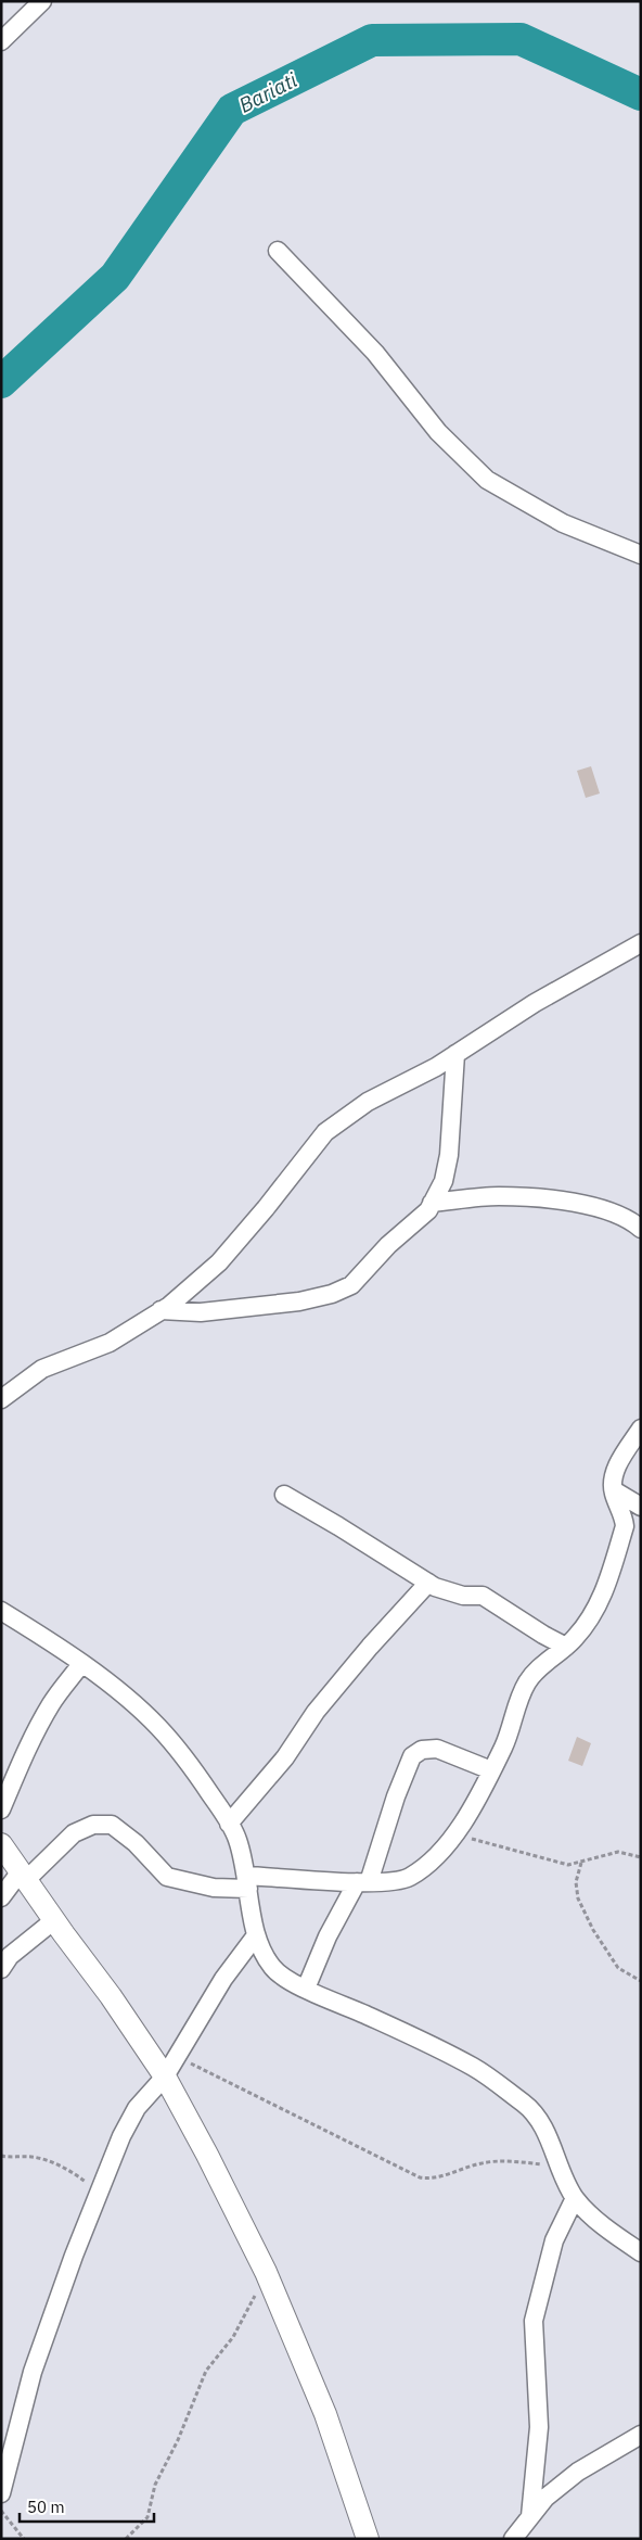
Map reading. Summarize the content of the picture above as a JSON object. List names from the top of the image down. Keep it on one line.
{"water":["Bariati"],"scale_bar":"50 m"}
